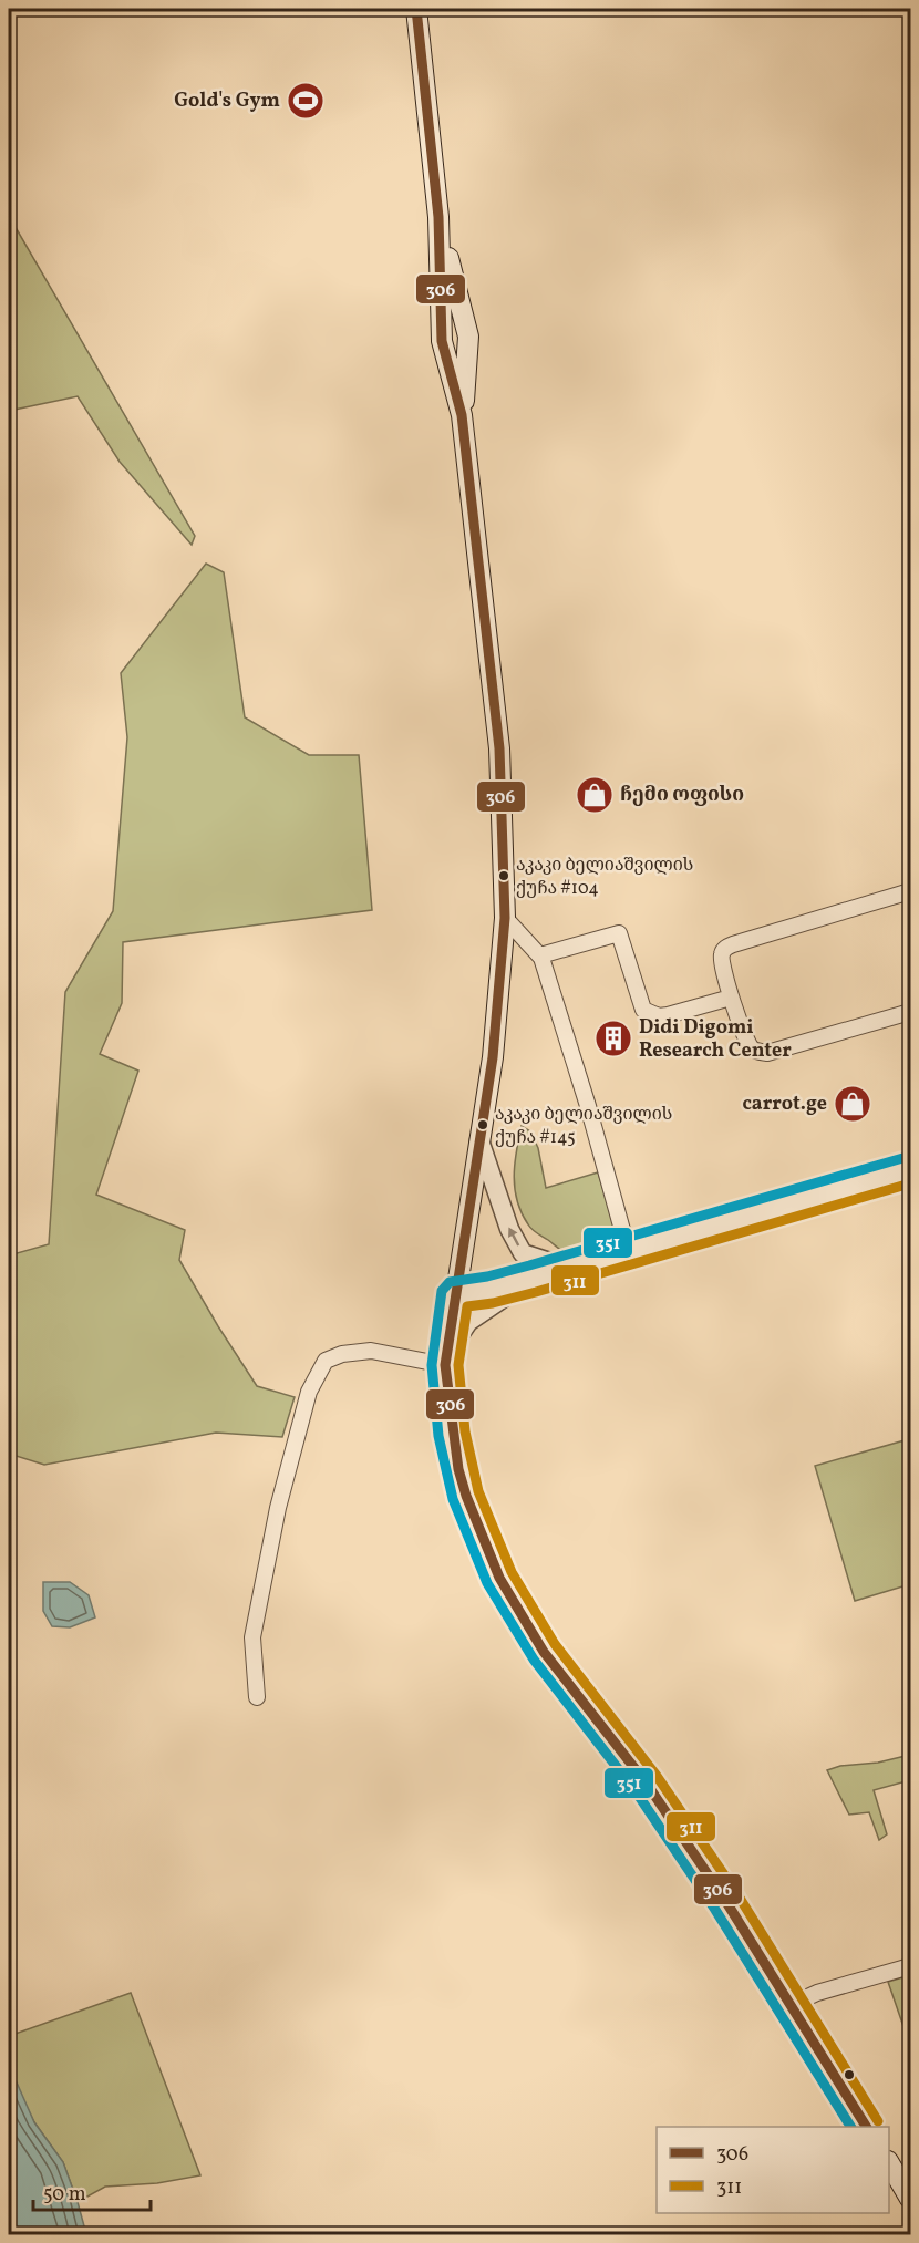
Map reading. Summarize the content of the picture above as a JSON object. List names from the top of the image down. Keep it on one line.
{"places":{"sports":["Gold's Gym"],"shop":["ჩემი ოფისი","carrot.ge"],"other":["აკაკი ბელიაშვილის ქუჩა #104","აკაკი ბელიაშვილის ქუჩა #145"],"building":["Didi Digomi Research Center"]},"lines":["transit line 306","transit line 351","transit line 311"],"legend":["306","311"],"scale_bar":"50 m"}
